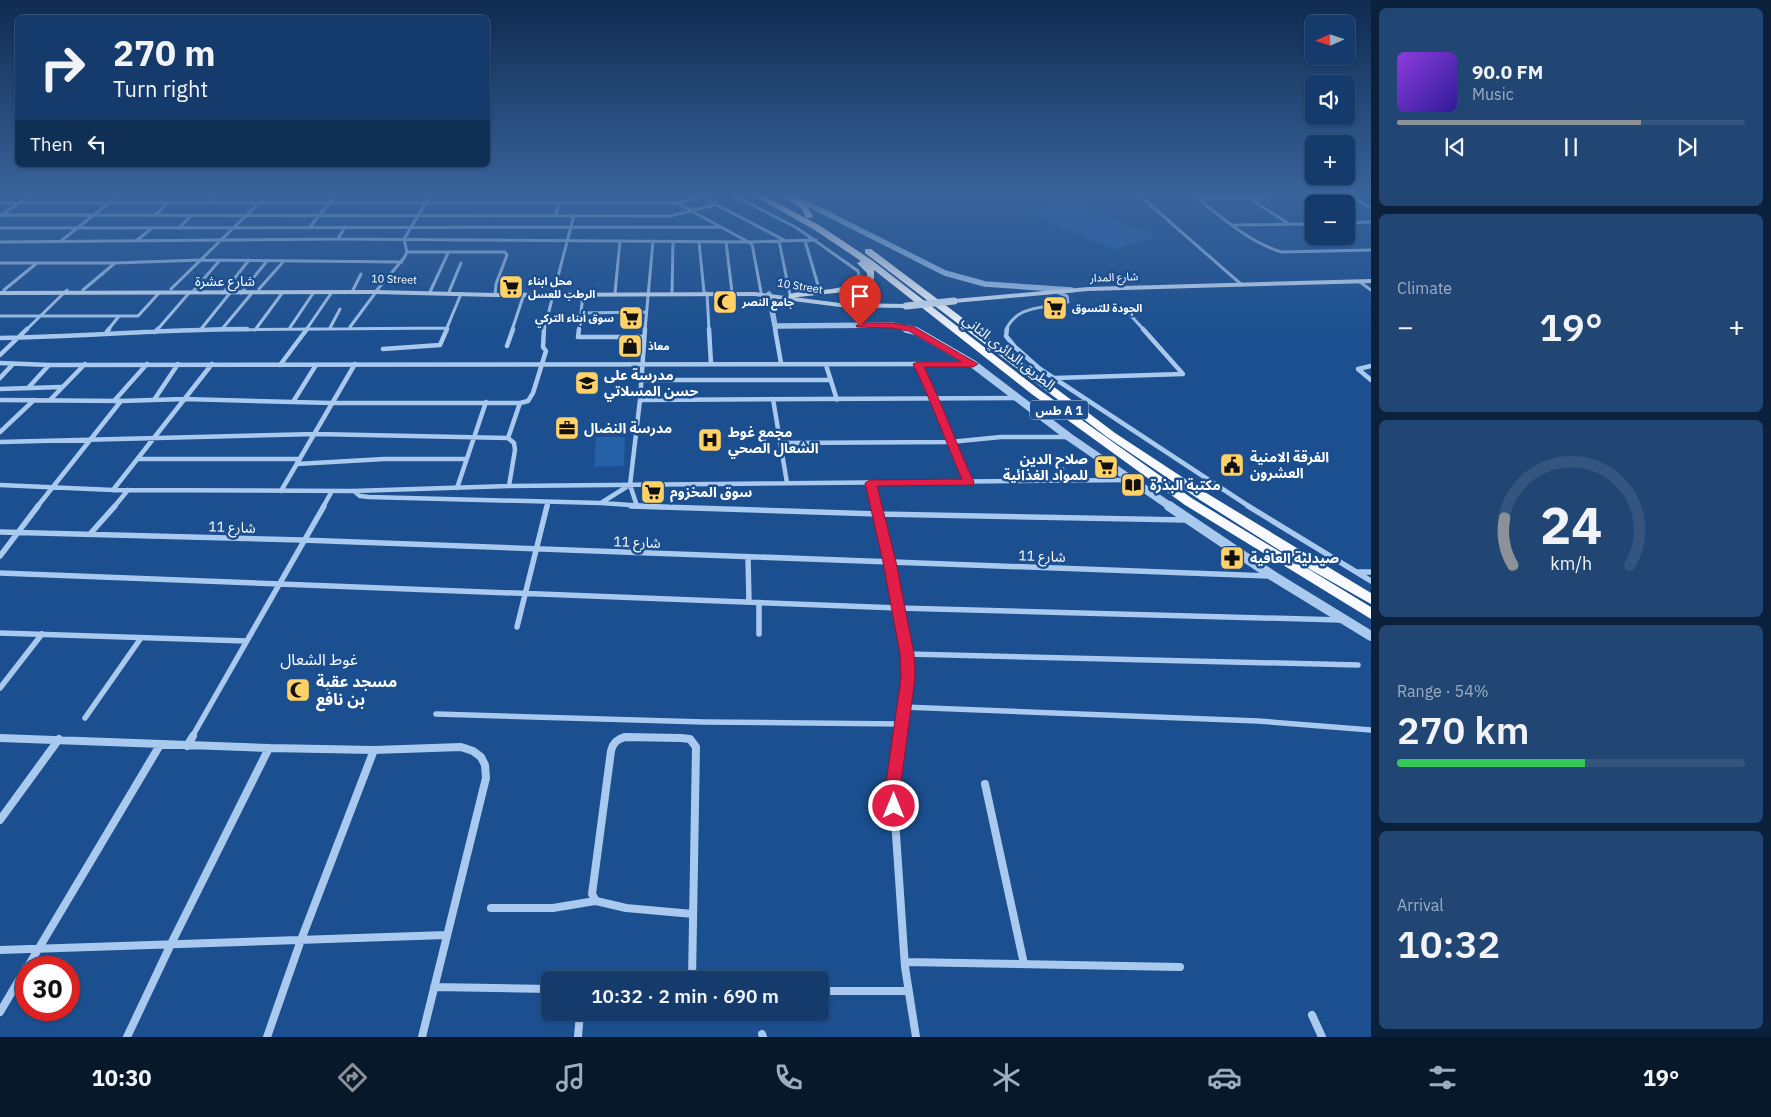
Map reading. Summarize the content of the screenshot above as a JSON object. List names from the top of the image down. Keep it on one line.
{"streets":{"highway":["الطريق الدائري الثاني","طس A 1"],"main road":["شارع المدار","10 Street"],"street":["شارع 11"]},"crossings":[["شارع المدار","10 Street"]],"districts":["شارع عشرة","غوط الشعال"],"places":{"supermarket":["محل ابناء الرطب للعسل","الجودة للتسوق","سوق أبناء التركي","صلاح الدين للمواد الغذائية","سوق المخزوم"],"mosque":["جامع النصر","مسجد عقبة بن نافع"],"shop":["معاذ"],"school or university":["مدرسة على حسن المسلاتي"],"office":["مدرسة النضال"],"hospital":["مجمع غوط الشعال الصحي"],"public building":["الفرقة الامنية العشرون"],"library":["مكتبة البذرة"],"pharmacy":["صيدلية العافية"]},"north":"left","page":{"map_buttons":["+","−"],"turn":["270 m","Turn right"],"song":["90.0 FM","Music"],"then":"Then","tile":["Climate",["Range · 54%","270 km"],["Arrival","10:32"]],"heat":["−","19°","+"],"limit":"30","trip":"10:32 · 2 min · 690 m","tabs":["10:30","19°"],"gauge":["24","km/h"]}}
